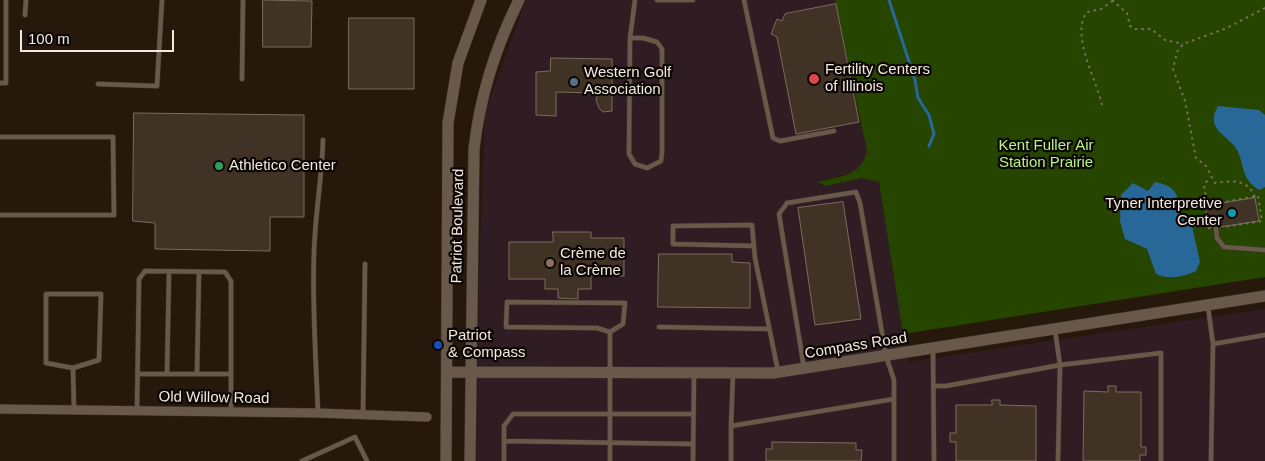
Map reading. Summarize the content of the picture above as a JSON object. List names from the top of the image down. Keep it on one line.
{"streets":{"main road":["Patriot Boulevard","Compass Road"],"street":["Old Willow Road"]},"crossings":[["Patriot Boulevard","Compass Road"]],"parks":["Kent Fuller Air Station Prairie"],"places":["Fertility Centers of Illinois","Western Golf Association","Athletico Center","Tyner Interpretive Center","Crème de la Crème","Patriot & Compass"],"scale_bar":"100 m"}
